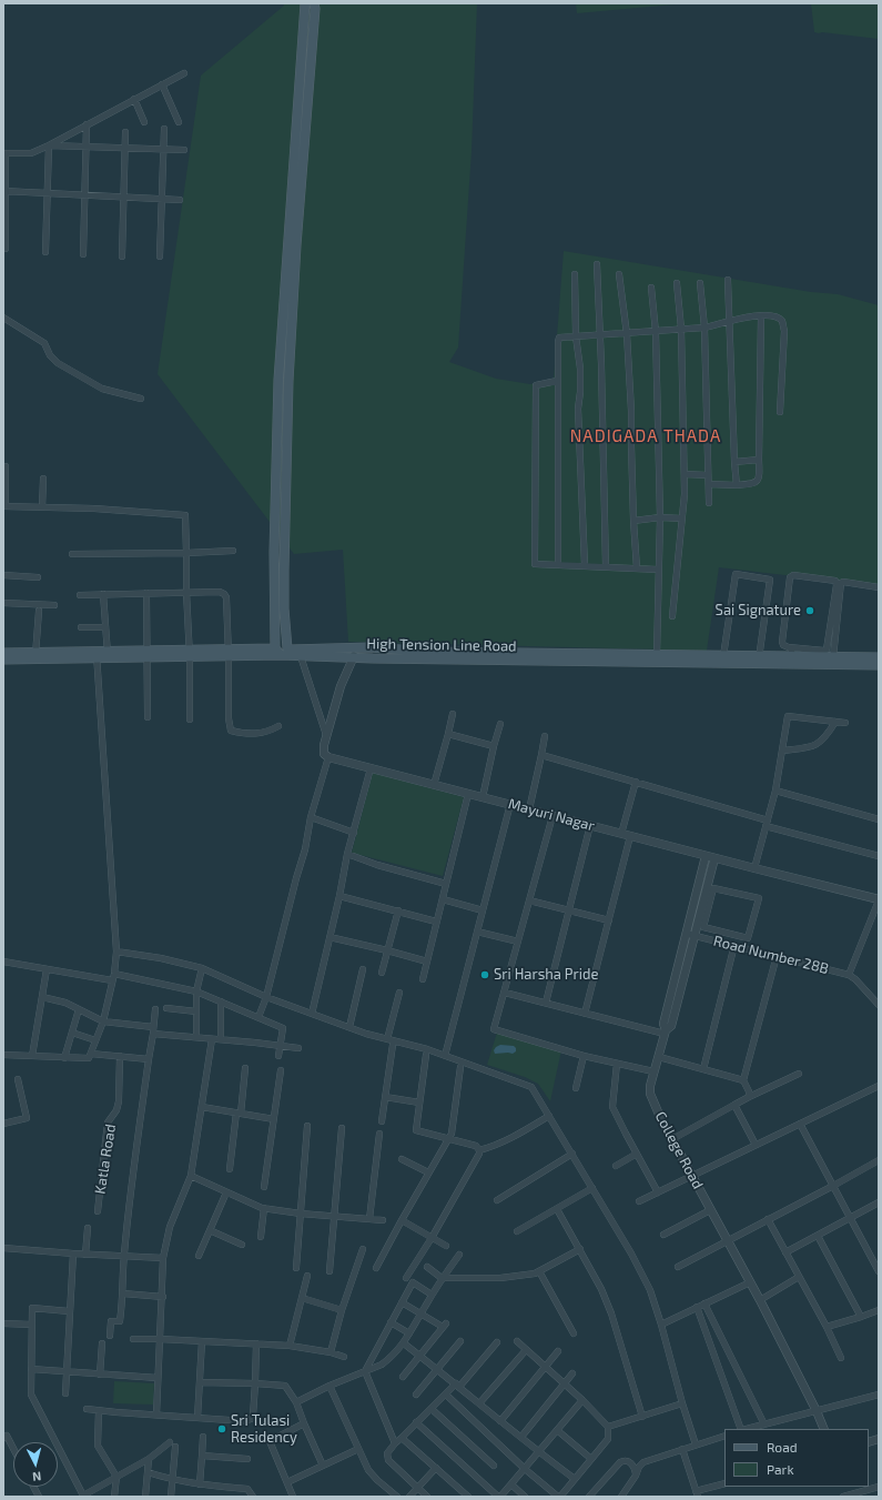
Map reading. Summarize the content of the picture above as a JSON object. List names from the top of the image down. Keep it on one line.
{"streets":{"main road":["High Tension Line Road"],"street":["Mayuri Nagar","Road Number 28B","College Road","Katla Road"]},"crossings":[["Road Number 28B","College Road"]],"districts":["NADIGADA THADA"],"places":["Sai Signature","Sri Harsha Pride","Sri Tulasi Residency"],"legend":["Road","Park"],"north":"bottom"}
